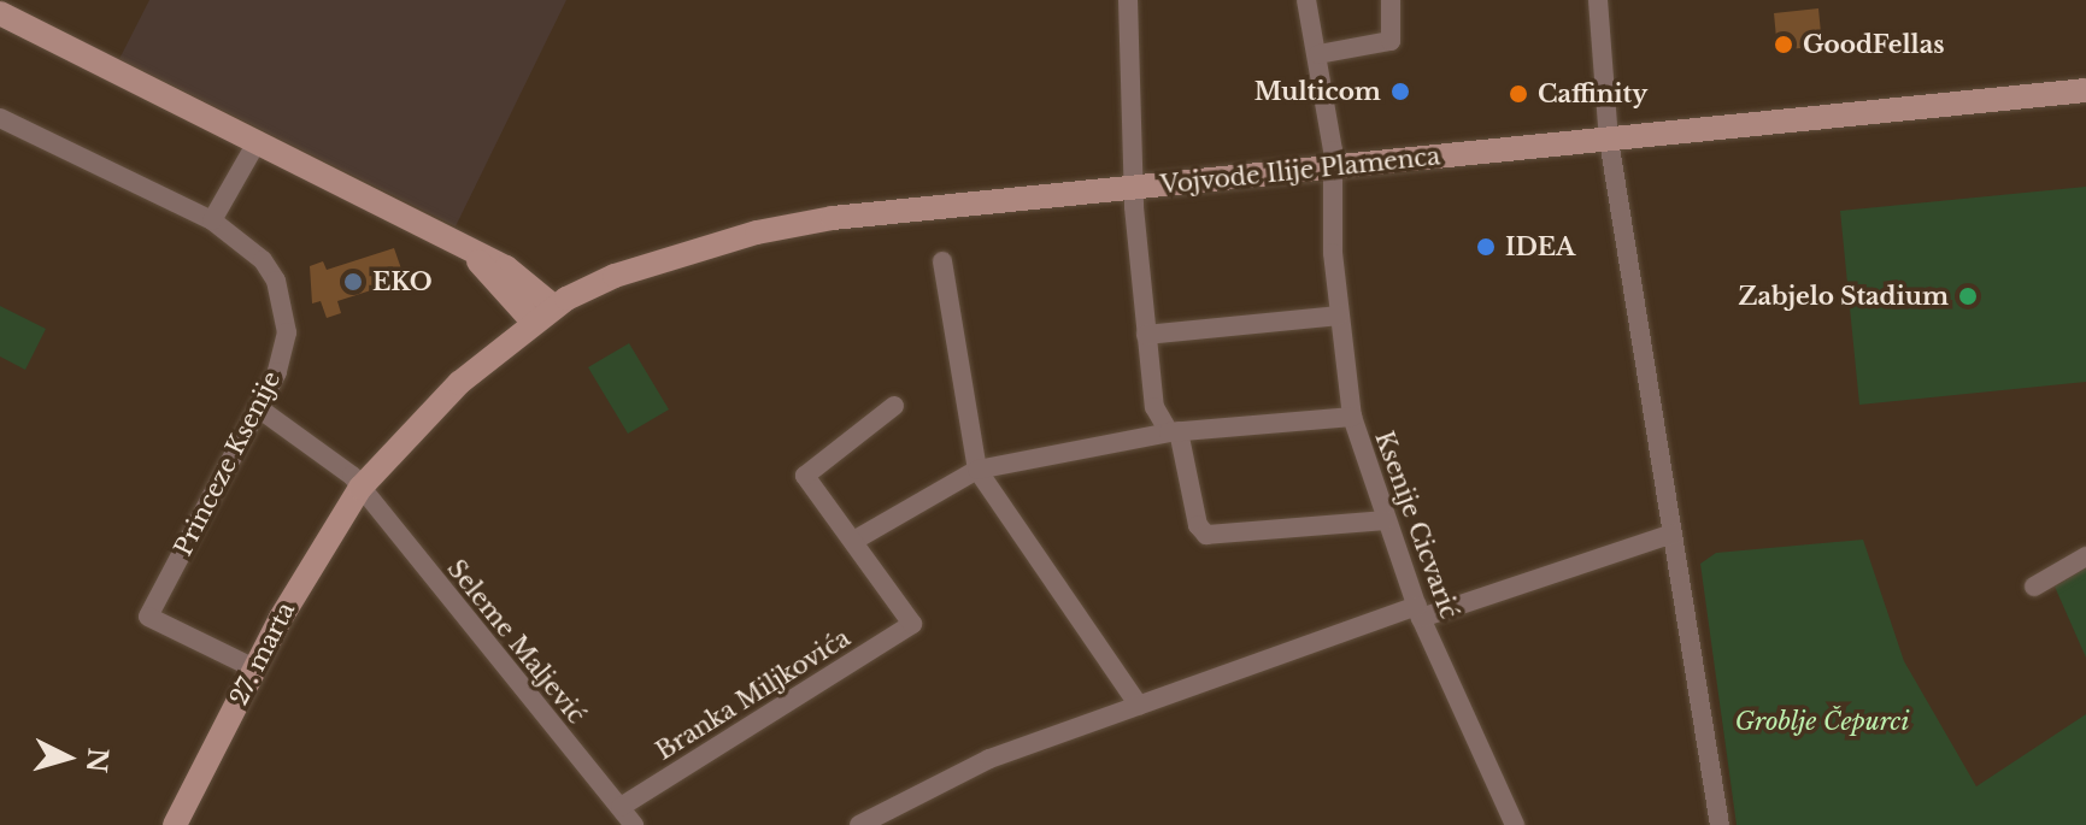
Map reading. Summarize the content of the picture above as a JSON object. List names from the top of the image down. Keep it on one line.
{"streets":{"street":["Vojvode Ilije Plamenca","Princeze Ksenije","Ksenije Cicvarić","Seleme Maljević","27. marta","Branka Miljkovića"]},"crossings":[["Vojvode Ilije Plamenca","Ksenije Cicvarić"],["Vojvode Ilije Plamenca","27. marta"],["Princeze Ksenije","27. marta"],["Seleme Maljević","27. marta"],["Seleme Maljević","Branka Miljkovića"]],"parks":["Groblje Čepurci"],"places":["GoodFellas","Multicom","Caffinity","IDEA","EKO","Zabjelo Stadium"],"north":"right"}
